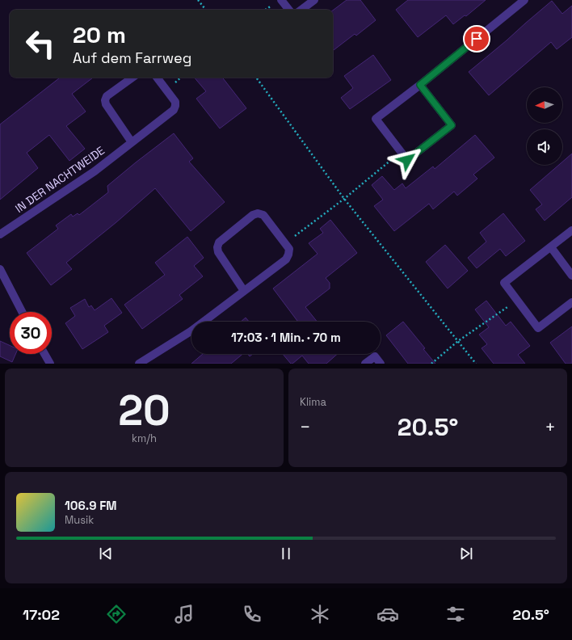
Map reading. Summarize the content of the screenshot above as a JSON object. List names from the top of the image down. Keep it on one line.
{"streets":{"street":["IN DER NACHTWEIDE"]},"north":"left","page":{"turn":["20 m","Auf dem Farrweg"],"limit":"30","trip":"17:03 · 1 Min. · 70 m","tile":[["20","km/h"],"Klima"],"heat":["−","20.5°","+"],"song":["106.9 FM","Musik"],"tabs":["17:02","20.5°"]}}
